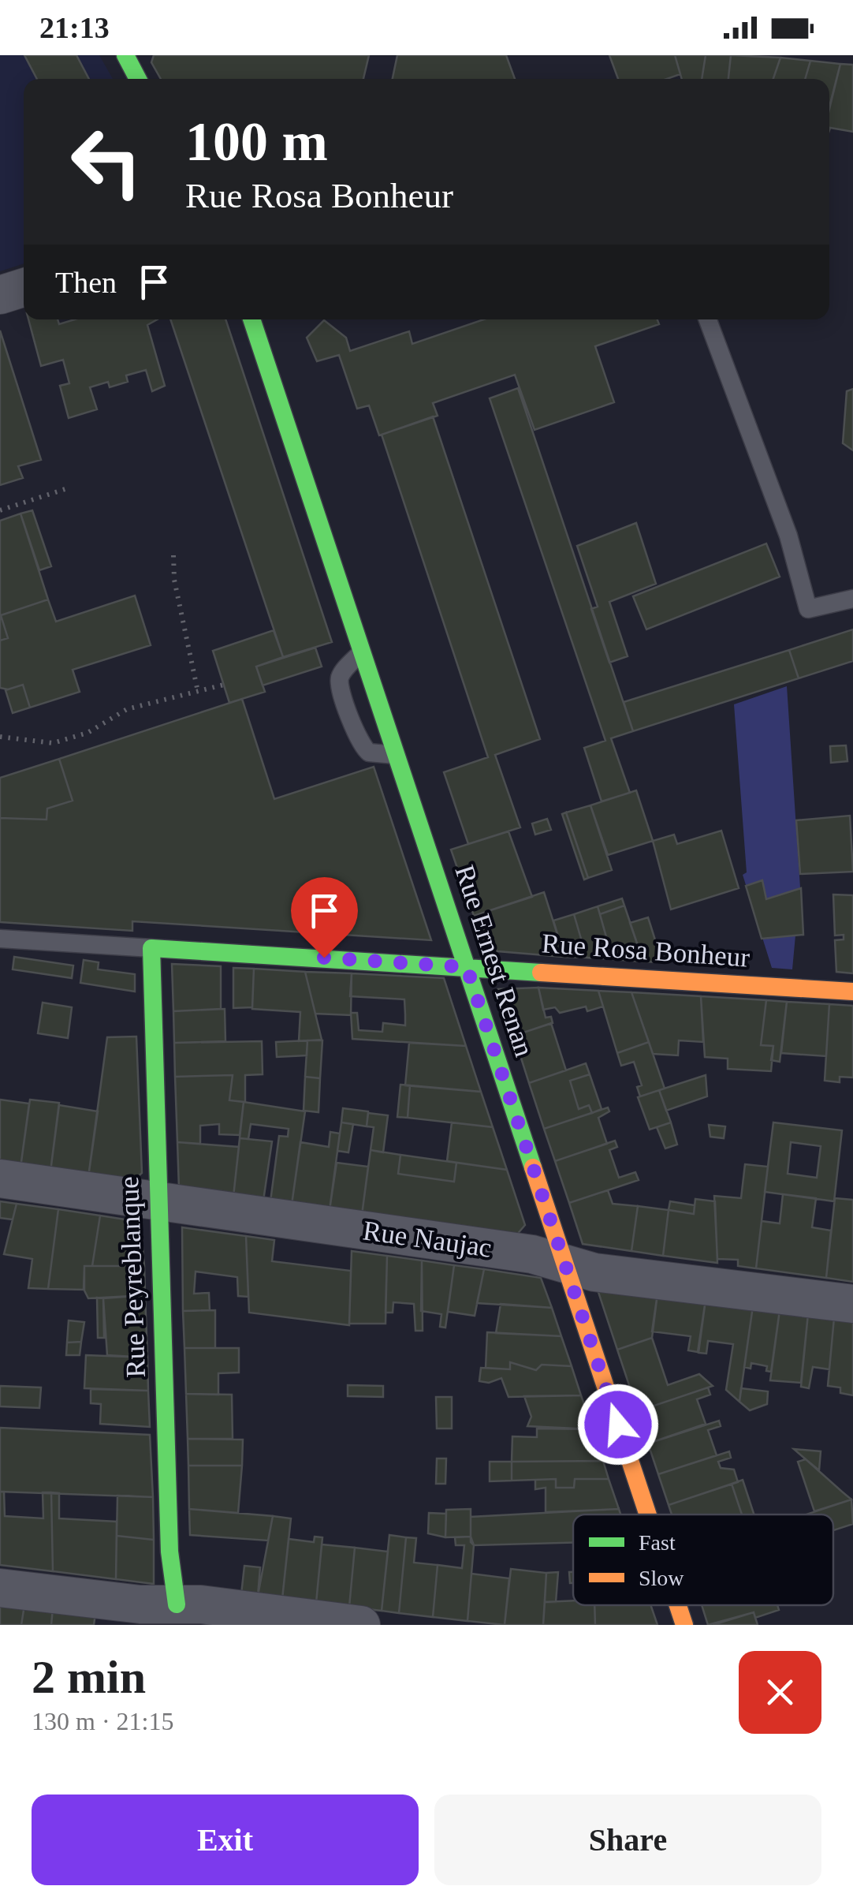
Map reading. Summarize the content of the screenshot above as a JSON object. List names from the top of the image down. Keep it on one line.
{"streets":{"street":["Rue Rosa Bonheur","Rue Ernest Renan","Rue Naujac","Rue Peyreblanque"]},"crossings":[["Rue Rosa Bonheur","Rue Ernest Renan"],["Rue Rosa Bonheur","Rue Peyreblanque"],["Rue Ernest Renan","Rue Naujac"],["Rue Naujac","Rue Peyreblanque"]],"legend":["Fast","Slow"],"page":{"status":"21:13","turn":["100 m","Rue Rosa Bonheur"],"then":"Then","heading":["2 min","130 m · 21:15"],"buttons":["Exit","Share"]}}
